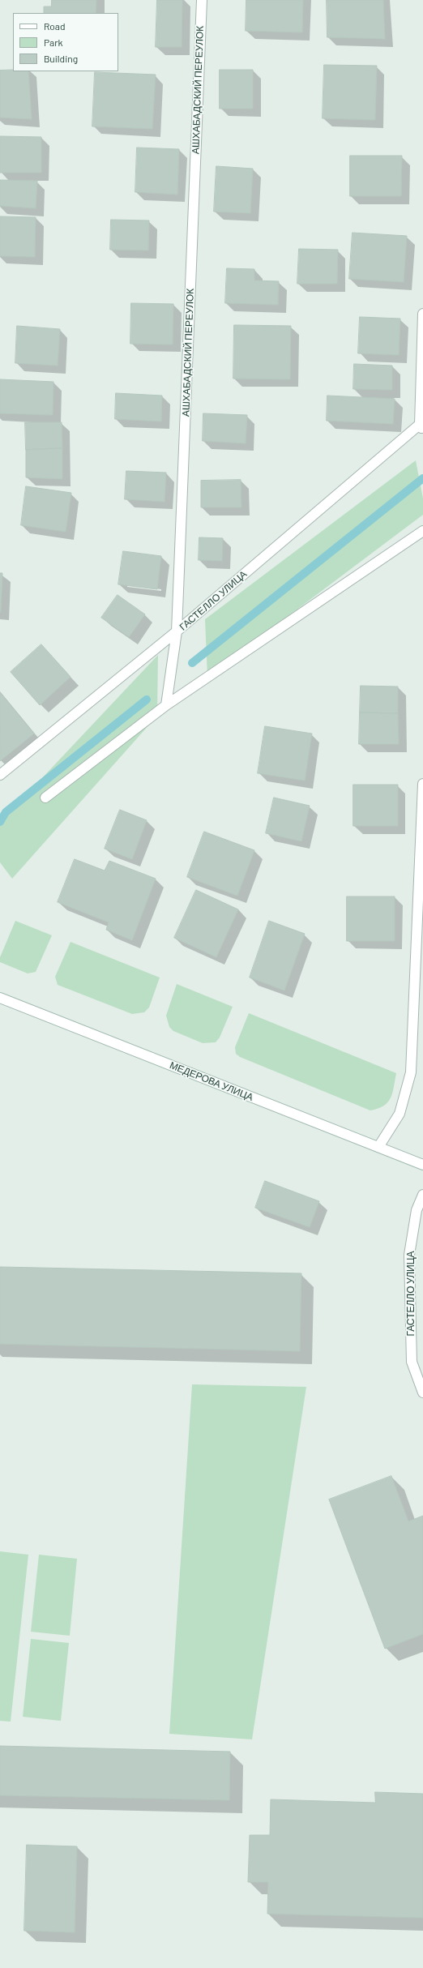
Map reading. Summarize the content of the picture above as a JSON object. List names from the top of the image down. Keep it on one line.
{"streets":{"street":["АШХАБАДСКИЙ ПЕРЕУЛОК","ГАСТЕЛЛО УЛИЦА","МЕДЕРОВА УЛИЦА"]},"crossings":[["АШХАБАДСКИЙ ПЕРЕУЛОК","ГАСТЕЛЛО УЛИЦА"]],"legend":["Road","Park","Building"]}
